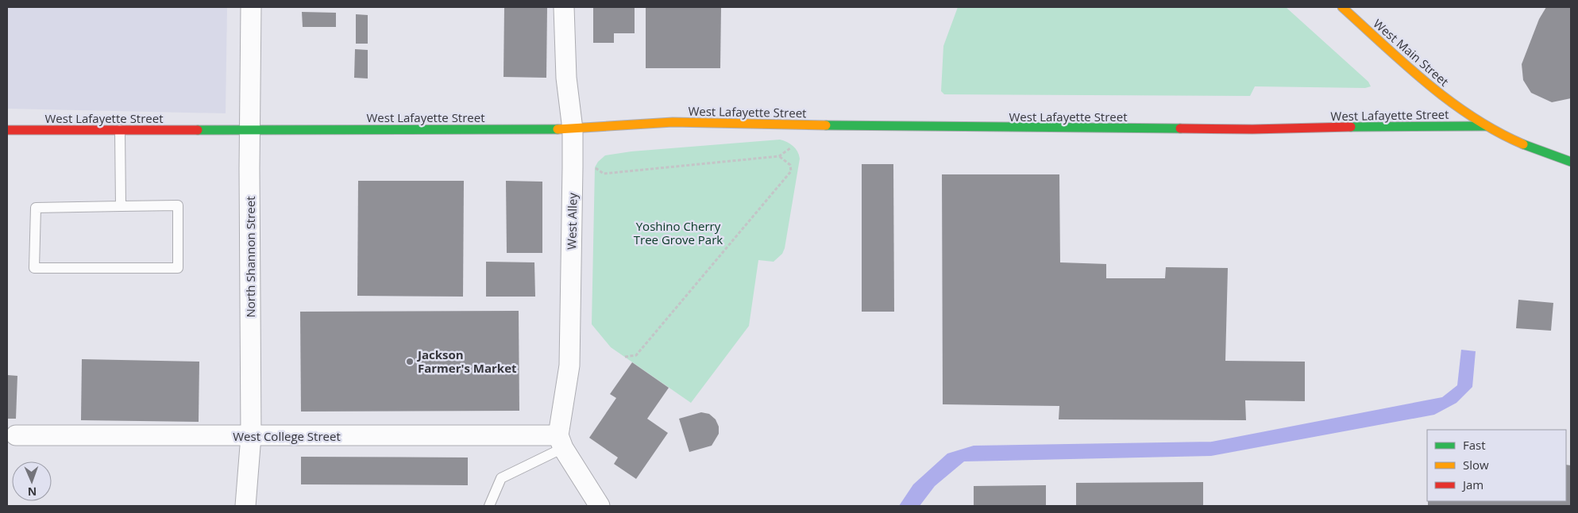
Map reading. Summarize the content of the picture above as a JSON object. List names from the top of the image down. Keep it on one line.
{"streets":{"street":["West Main Street","West Lafayette Street","West Alley","North Shannon Street","West College Street"]},"crossings":[["West Main Street","West Lafayette Street"],["West Lafayette Street","West Alley"],["West Lafayette Street","North Shannon Street"],["West Alley","West College Street"],["North Shannon Street","West College Street"]],"parks":["Yoshino Cherry Tree Grove Park"],"places":["Jackson Farmer's Market"],"legend":["Fast","Slow","Jam"],"north":"bottom"}
